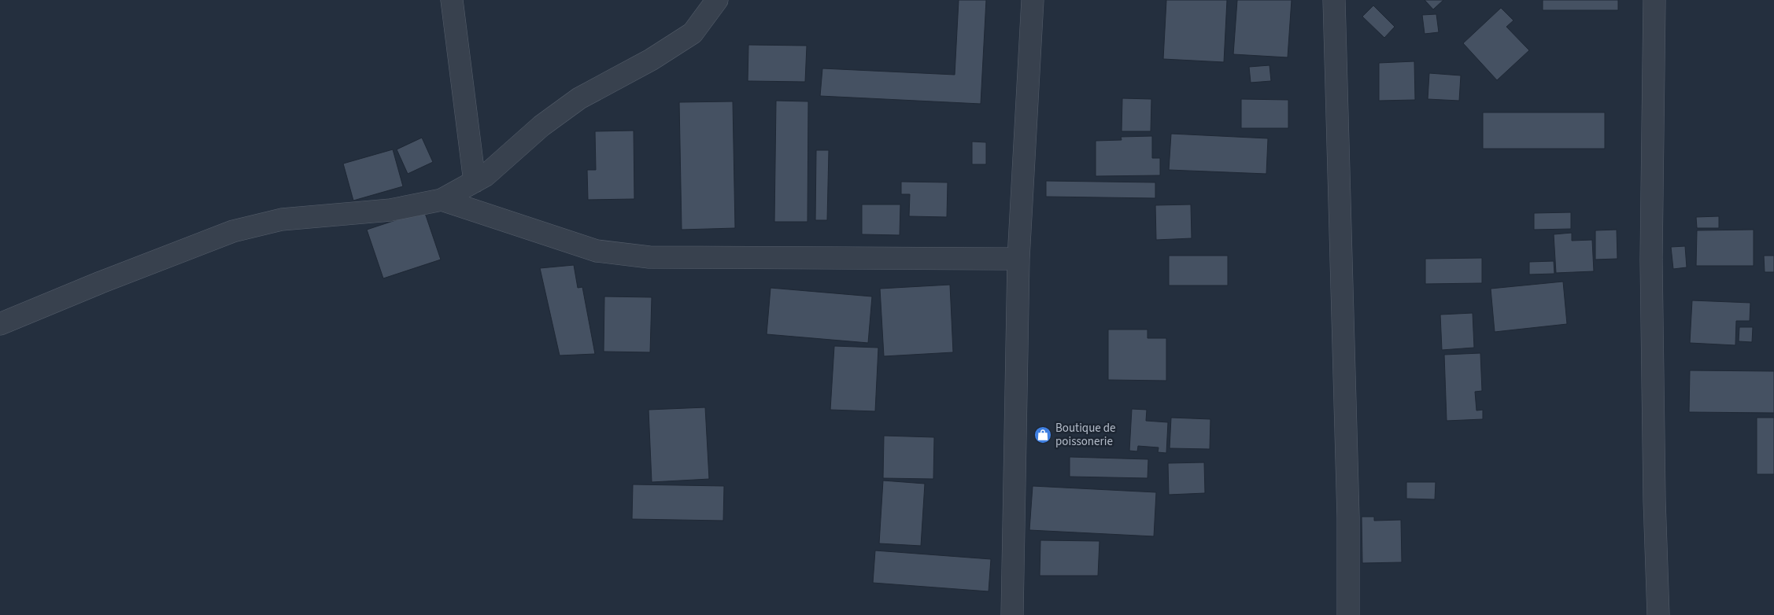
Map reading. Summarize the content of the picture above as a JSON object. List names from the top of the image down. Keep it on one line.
{"places":{"shop":["Boutique de poissonerie"]}}
